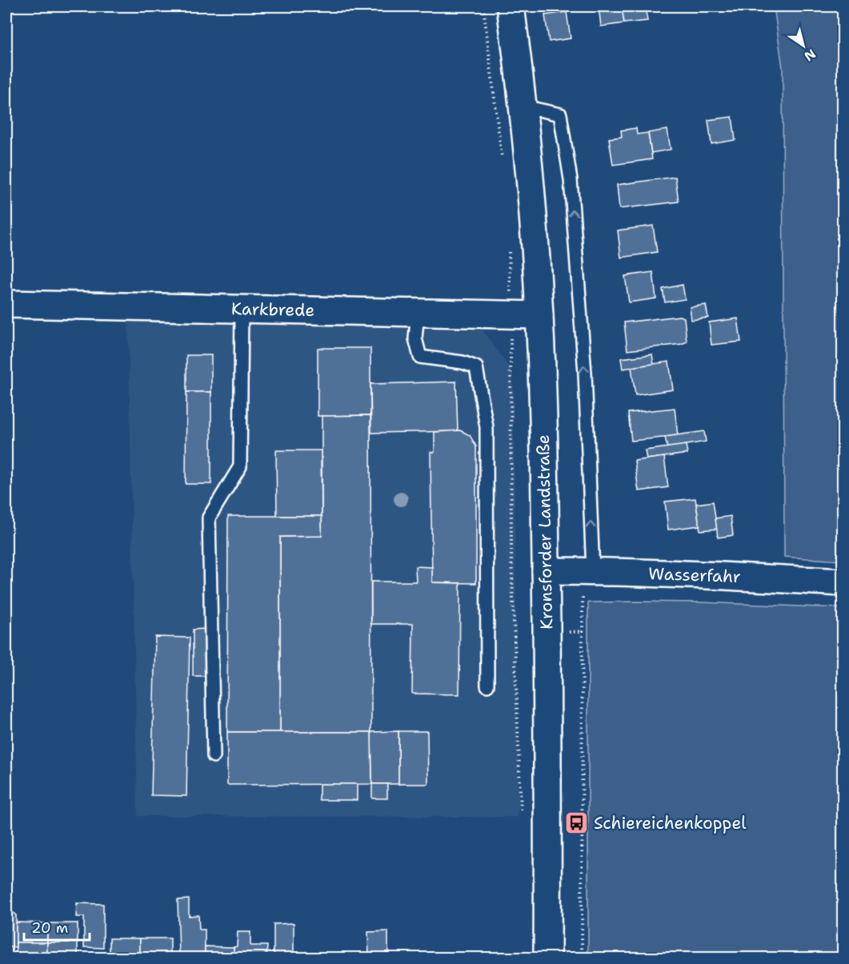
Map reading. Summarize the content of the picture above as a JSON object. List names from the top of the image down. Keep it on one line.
{"streets":{"main road":["Karkbrede","Kronsforder Landstraße","Wasserfahr"]},"crossings":[["Karkbrede","Kronsforder Landstraße"],["Kronsforder Landstraße","Wasserfahr"]],"places":{"bus stop":["Schiereichenkoppel"]},"scale_bar":"20 m","north":"bottom right"}
